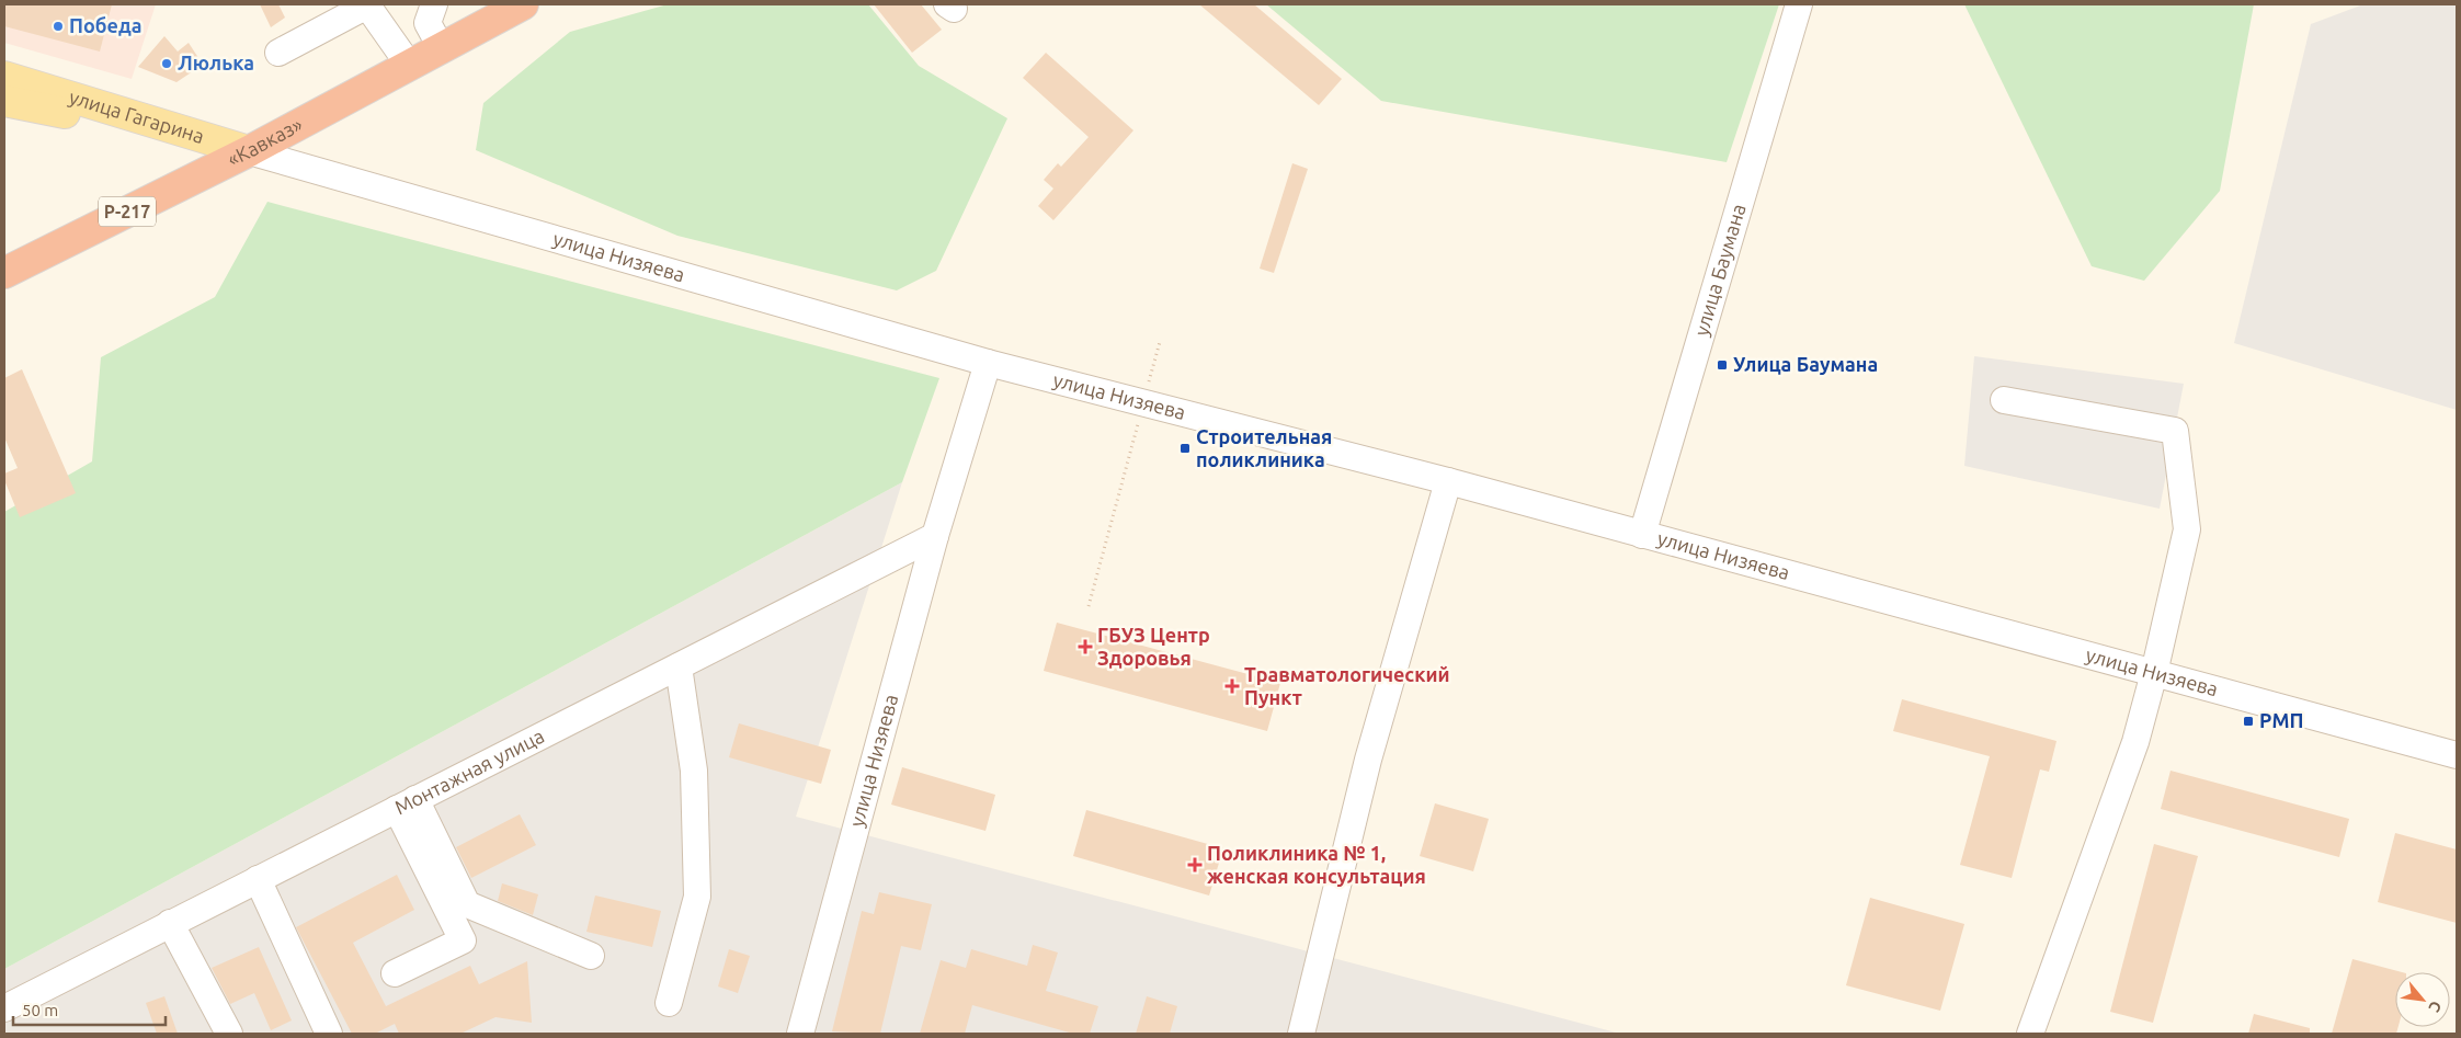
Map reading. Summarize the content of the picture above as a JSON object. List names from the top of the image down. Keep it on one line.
{"streets":{"highway":["«Кавказ»","Р-217"],"main road":["улица Гагарина"],"street":["улица Низяева","улица Баумана","Монтажная улица"]},"crossings":[["улица Гагарина","«Кавказ»"],["улица Гагарина","улица Низяева"],["«Кавказ»","улица Низяева"],["улица Низяева","улица Баумана"],["улица Низяева","Монтажная улица"]],"places":{"other":["Победа","Люлька"],"transit":["Улица Баумана","Строительная поликлиника","РМП"],"health":["ГБУЗ Центр Здоровья","Травматологический Пункт","Поликлиника № 1, женская консультация"]},"scale_bar":"50 m","north":"bottom right"}
